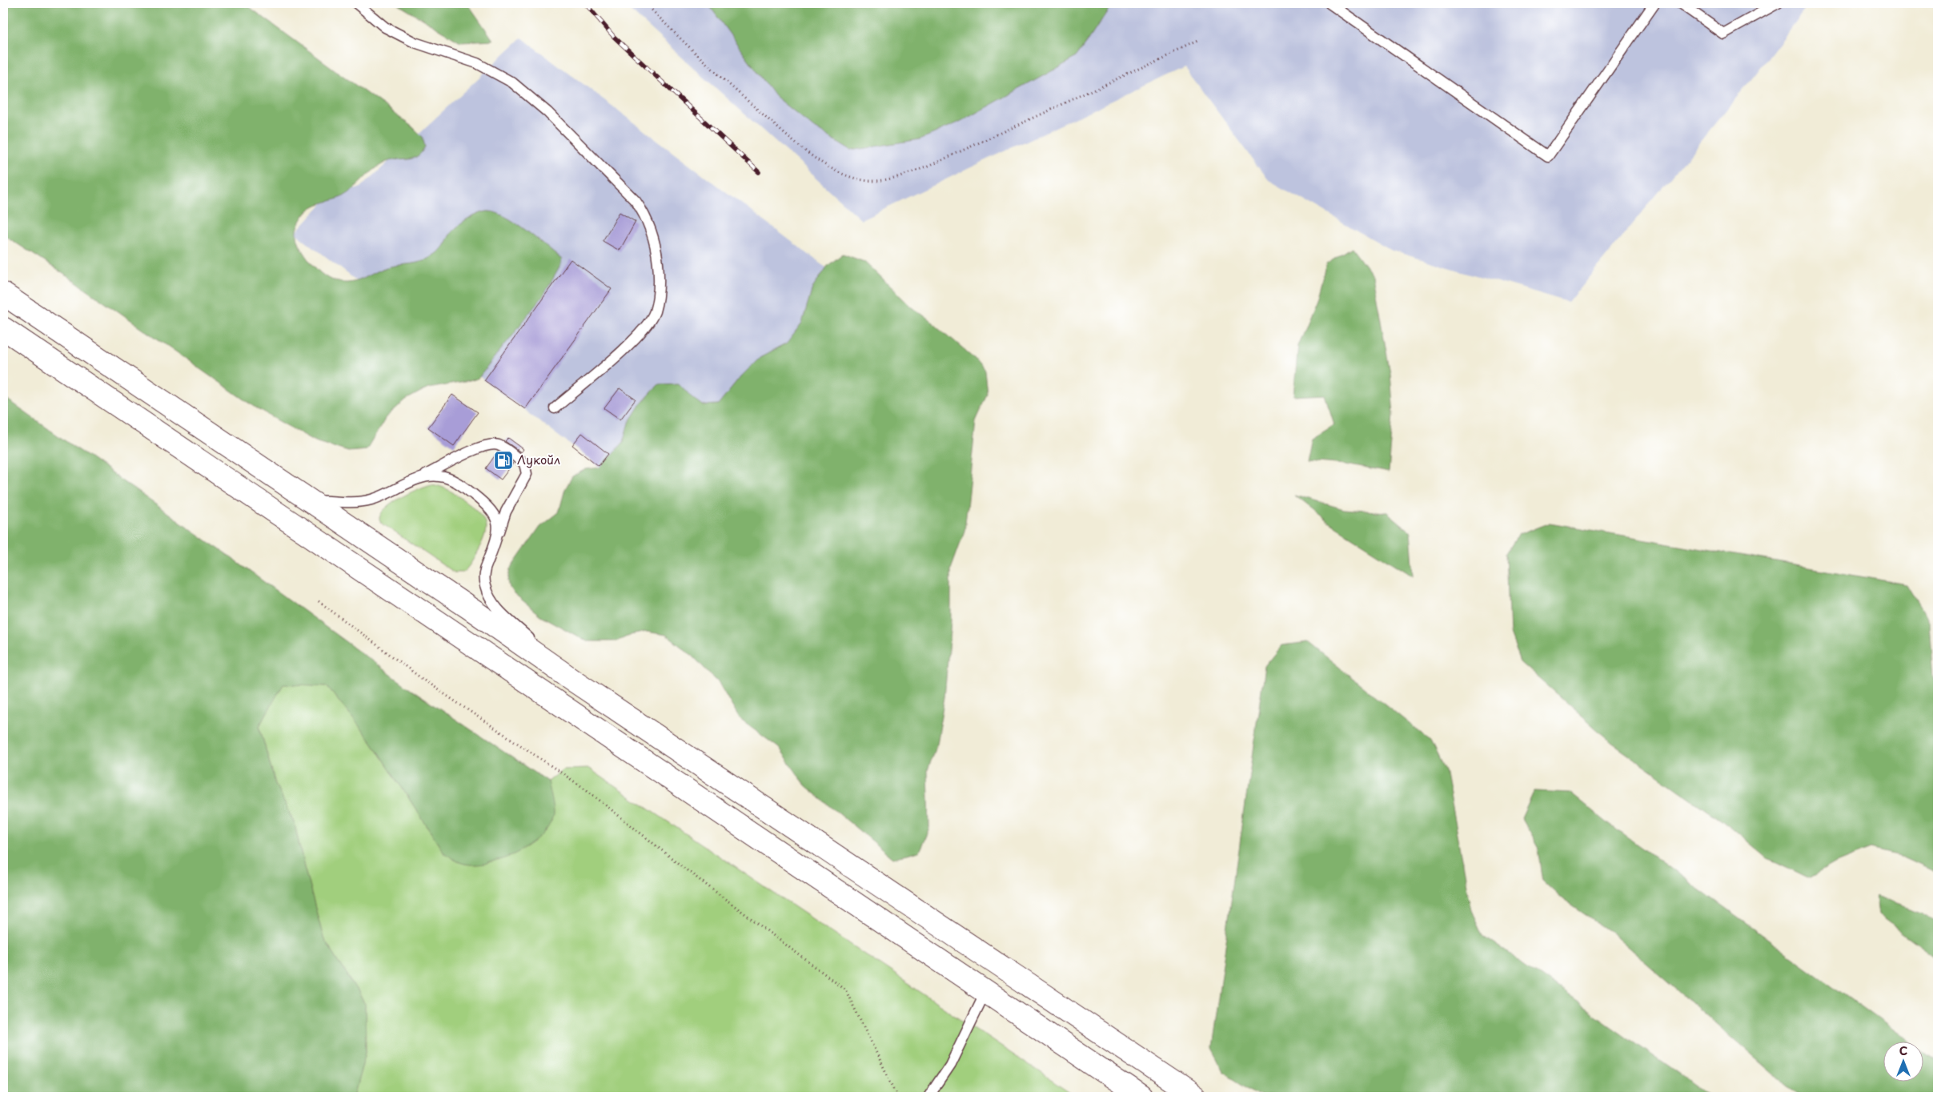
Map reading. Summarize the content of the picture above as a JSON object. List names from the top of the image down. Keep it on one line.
{"places":{"fuel station":["Лукойл"]},"north":"top"}
